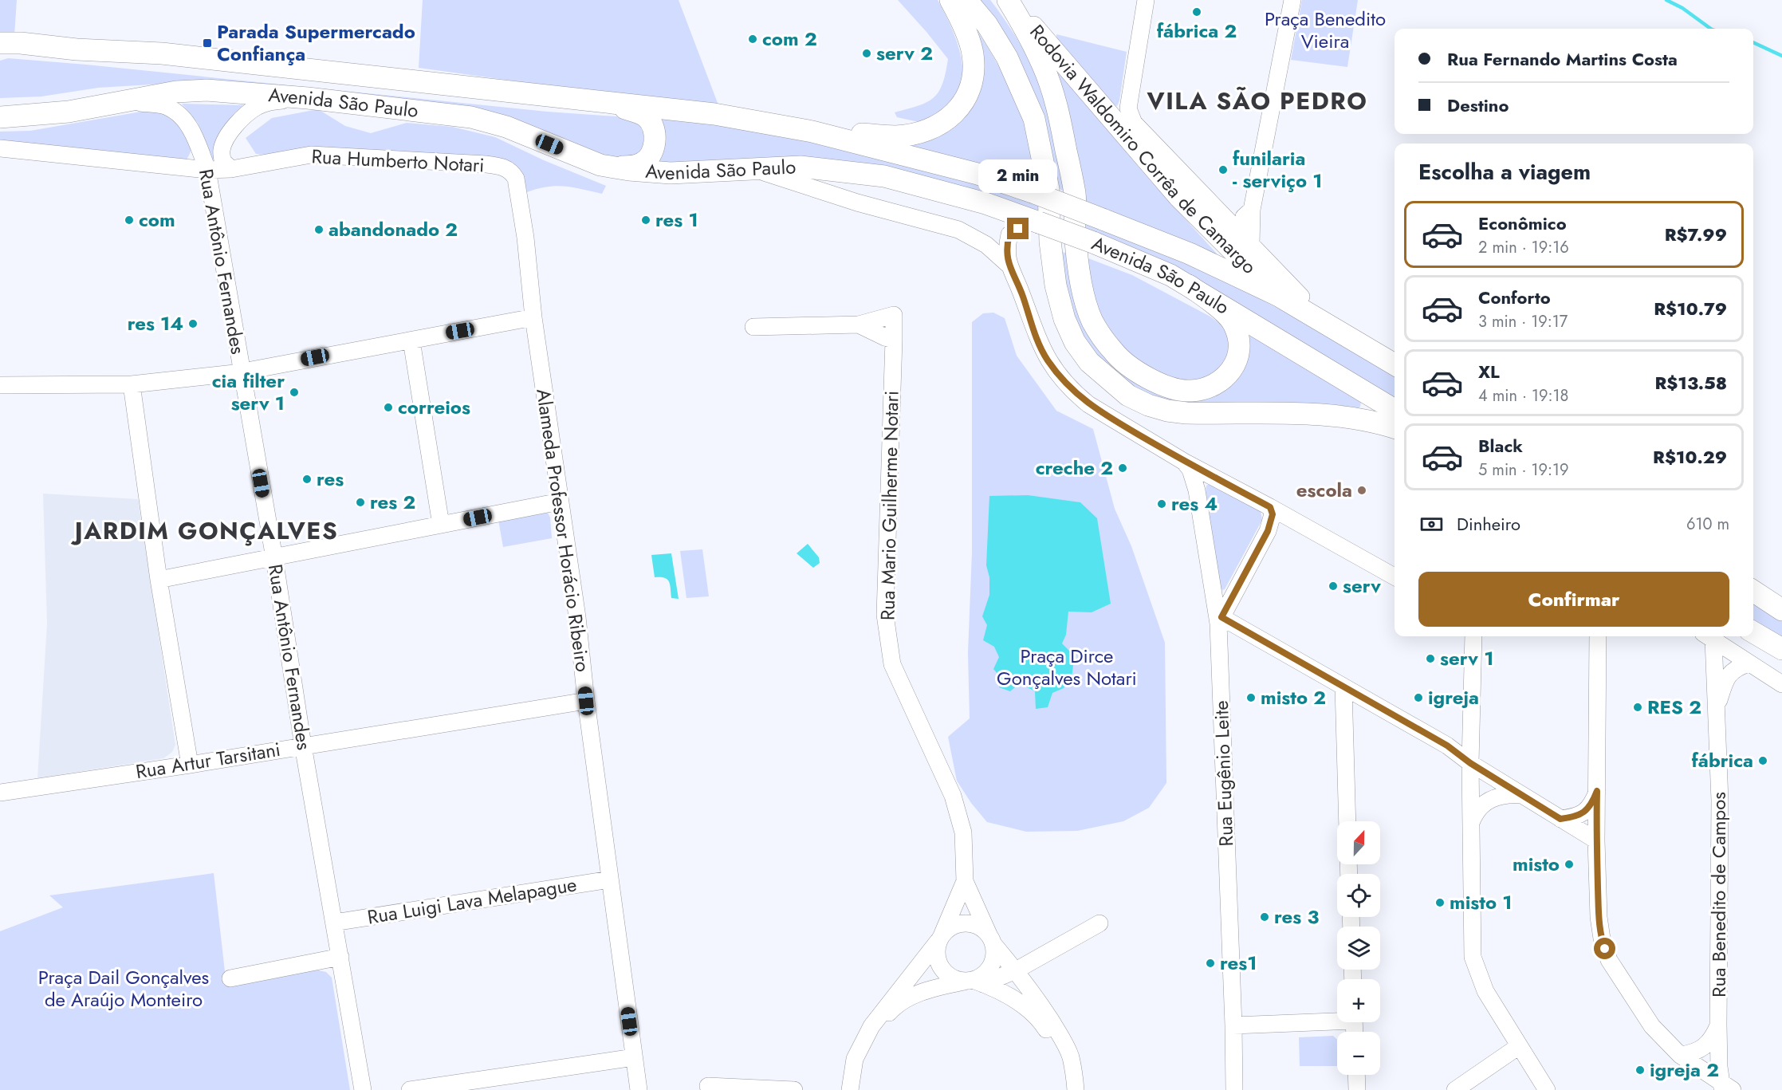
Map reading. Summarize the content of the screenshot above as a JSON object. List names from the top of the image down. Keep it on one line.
{"streets":{"main road":["Avenida São Paulo","Rodovia Waldomiro Corrêa de Camargo"],"street":["Rua Humberto Notari","Rua Antônio Fernandes","Rua Mario Guilherme Notari","Alameda Professor Horácio Ribeiro","Rua Artur Tarsitani","Rua Eugênio Leite","Rua Benedito de Campos","Rua Luigi Lava Melapague"]},"crossings":[["Avenida São Paulo","Rodovia Waldomiro Corrêa de Camargo"],["Avenida São Paulo","Rua Antônio Fernandes"],["Rua Humberto Notari","Rua Antônio Fernandes"],["Rua Humberto Notari","Alameda Professor Horácio Ribeiro"],["Rua Antônio Fernandes","Rua Artur Tarsitani"],["Rua Antônio Fernandes","Rua Luigi Lava Melapague"],["Alameda Professor Horácio Ribeiro","Rua Artur Tarsitani"],["Alameda Professor Horácio Ribeiro","Rua Luigi Lava Melapague"]],"districts":["VILA SÃO PEDRO","JARDIM GONÇALVES"],"parks":["Praça Benedito Vieira","Praça Dirce Gonçalves Notari","Praça Dail Gonçalves de Araújo Monteiro"],"places":{"other":["fábrica 2","com 2","serv 2","funilaria - serviço 1","com","res 1","abandonado 2","res 14","cia filter serv 1","correios","creche 2","res","escola","res 2","res 4","serv","serv 1","misto 2","igreja","RES 2","fábrica","misto","misto 1","res 3","res1","igreja 2"],"transit":["Parada Supermercado Confiança"]},"north":"top","page":{"banner":["Rua Fernando Martins Costa","Destino"],"heading":"Escolha a viagem","bubble":"2 min","list":[{"name":"Econômico","note":"2 min · 19:16","value":"R$7.99"},{"name":"Conforto","note":"3 min · 19:17","value":"R$10.79"},{"name":"XL","note":"4 min · 19:18","value":"R$13.58"},{"name":"Black","note":"5 min · 19:19","value":"R$10.29"}],"pay":["Dinheiro","610 m"],"buttons":"Confirmar","map_buttons":["+","−"]}}
